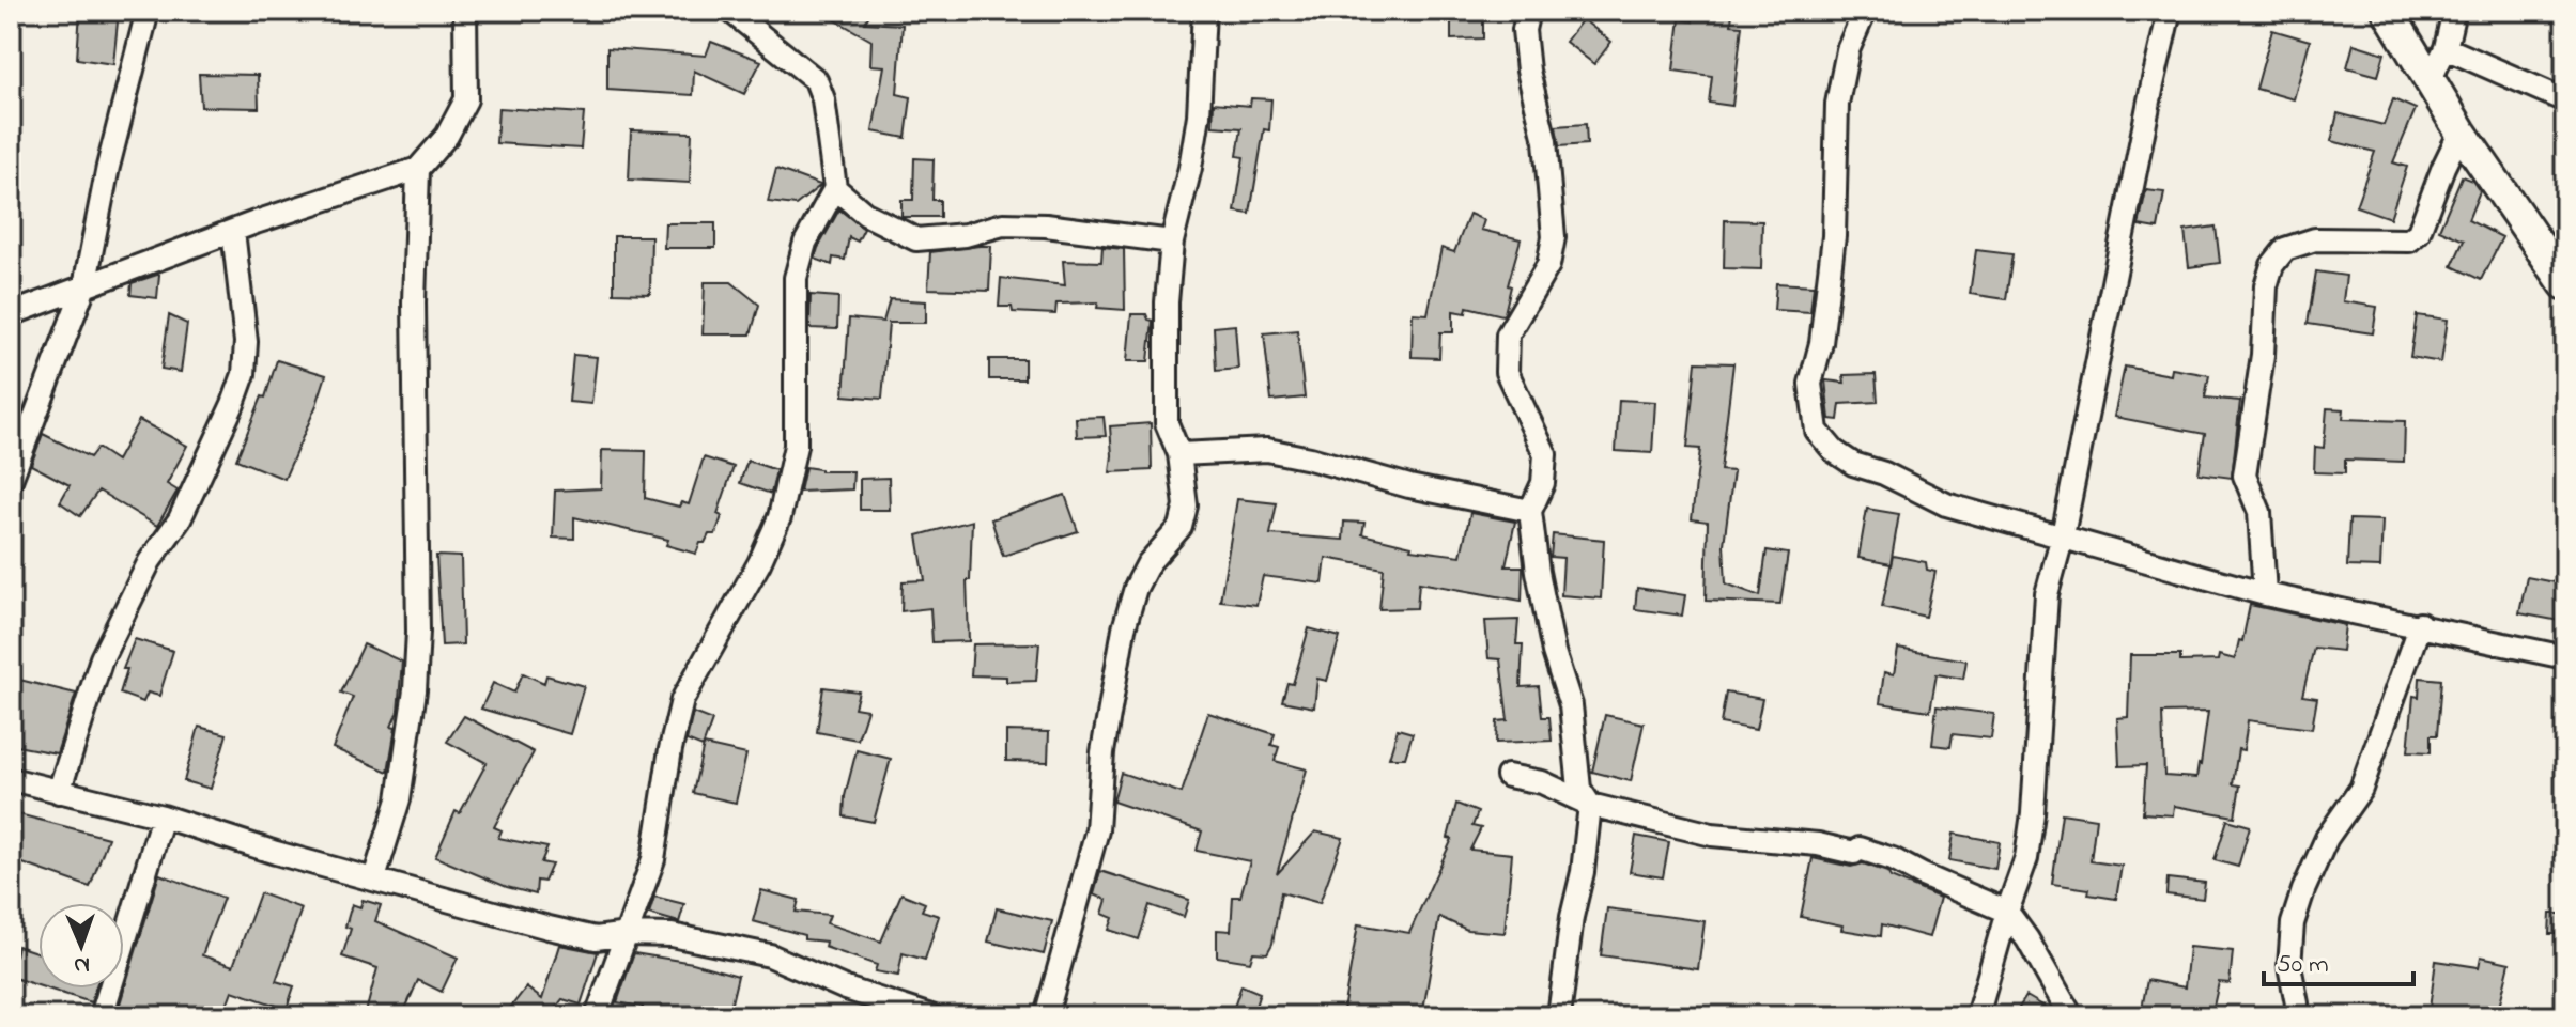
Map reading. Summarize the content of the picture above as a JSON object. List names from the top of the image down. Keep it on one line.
{"scale_bar":"50 m","north":"bottom"}
